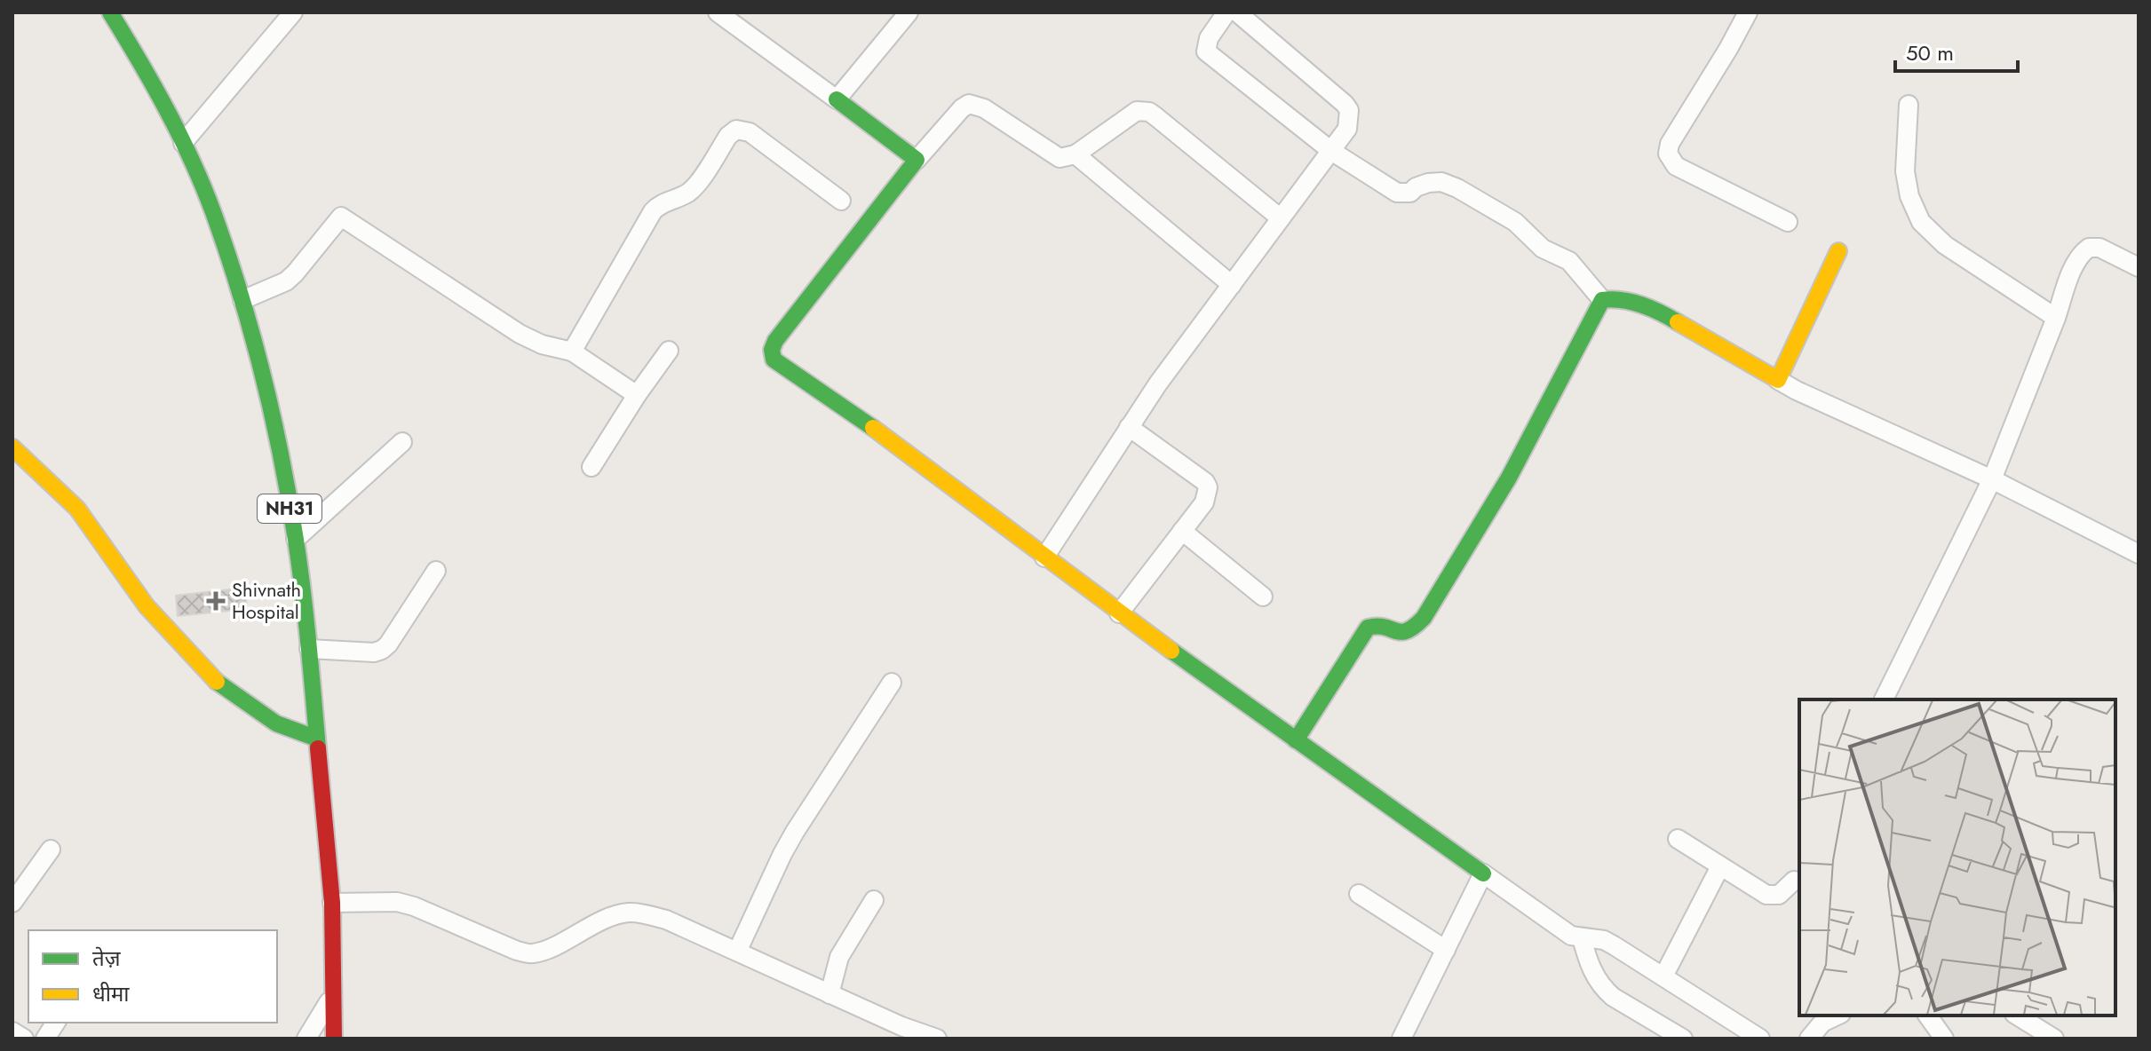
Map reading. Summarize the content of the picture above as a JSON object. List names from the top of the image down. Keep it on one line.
{"streets":{"main road":["NH31"]},"places":{"health":["Shivnath Hospital"]},"legend":["तेज़","धीमा"],"scale_bar":"50 m"}
